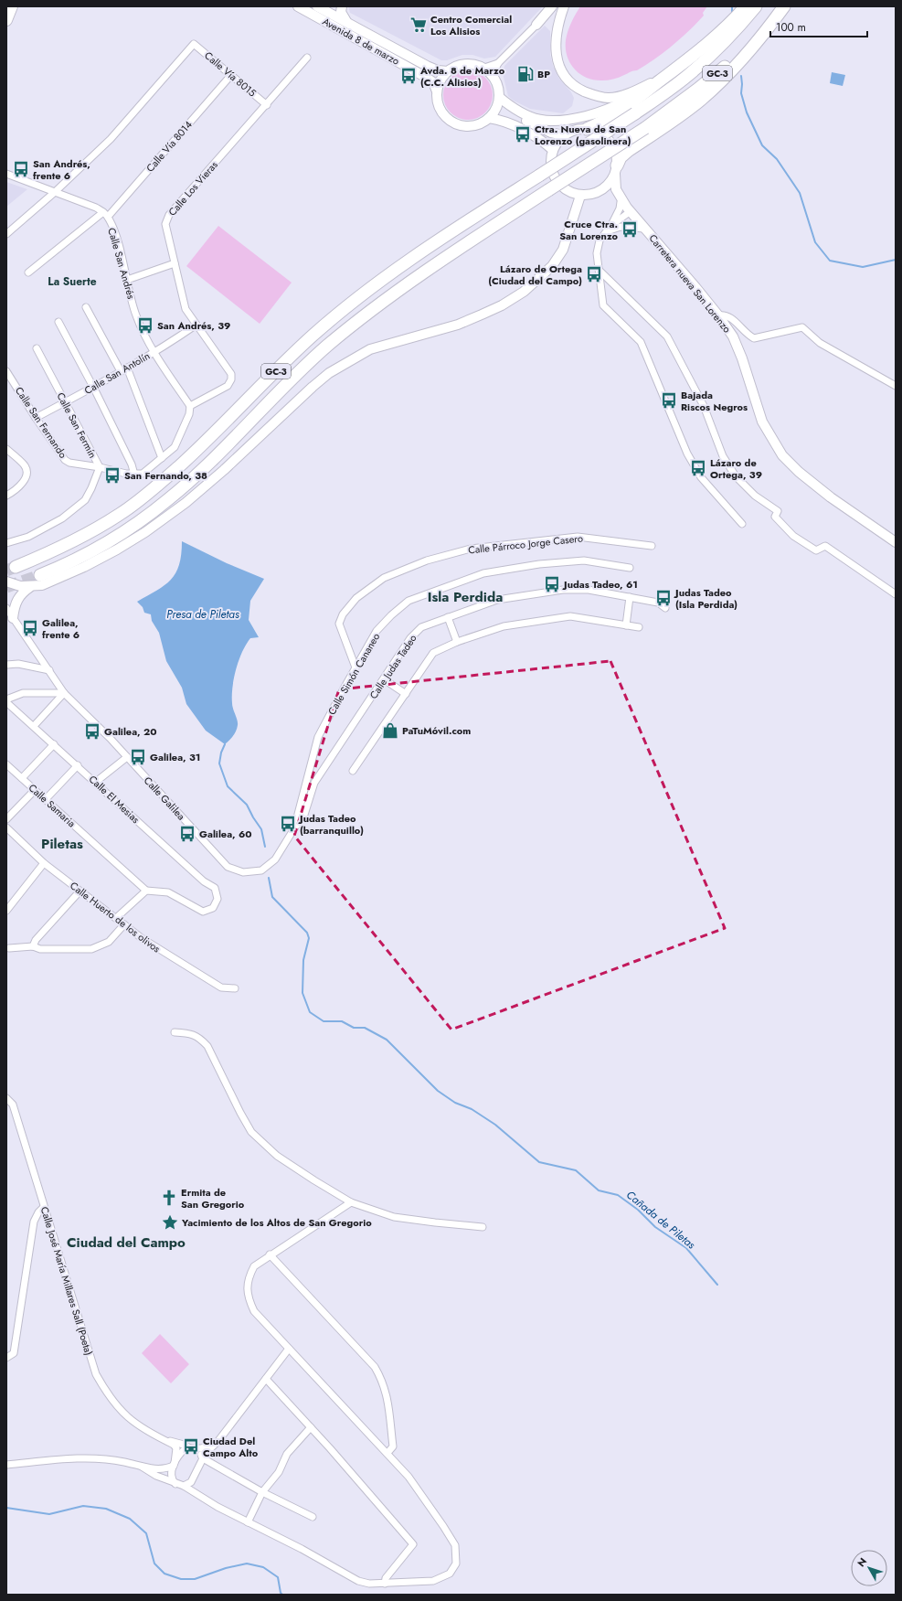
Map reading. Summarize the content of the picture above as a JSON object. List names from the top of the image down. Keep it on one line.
{"streets":{"highway":["GC-3"],"street":["Avenida 8 de marzo","Calle Vía 8015","Calle Vía 8014","Calle Los Vieras","Calle San Andrés","Carretera nueva San Lorenzo","Calle San Antolín","Calle San Fernando","Calle San Fermín","Calle Párroco Jorge Casero","Calle Judas Tadeo","Calle Simón Cananeo","Calle Galilea","Calle El Mesias","Calle Samaria","Calle Huerto de los olivos","Calle José María Millares Sall (Poeta)"]},"crossings":[["Calle Vía 8015","Calle Vía 8014"],["Calle Vía 8015","Calle Los Vieras"],["Calle Vía 8014","Calle San Andrés"],["Calle Los Vieras","Calle San Andrés"],["Calle Los Vieras","Calle San Antolín"],["Calle San Andrés","Calle San Antolín"],["Calle San Antolín","Calle San Fernando"],["Calle San Antolín","Calle San Fermín"],["Calle San Fernando","Calle San Fermín"],["Calle Párroco Jorge Casero","Calle Simón Cananeo"],["Calle Judas Tadeo","Calle Simón Cananeo"],["Calle Judas Tadeo","Calle Galilea"],["Calle Simón Cananeo","Calle Galilea"],["Calle El Mesias","Calle Samaria"]],"districts":["La Suerte","Isla Perdida","Piletas","Ciudad del Campo"],"water":["Presa de Piletas","Cañada de Piletas"],"places":{"supermarket":["Centro Comercial Los Alisios"],"fuel station":["BP"],"bus stop":["Avda. 8 de Marzo (C.C. Alisios)","Ctra. Nueva de San Lorenzo (gasolinera)","San Andrés, frente 6","Cruce Ctra. San Lorenzo","Lázaro de Ortega (Ciudad del Campo)","San Andrés, 39","Bajada Riscos Negros","Lázaro de Ortega, 39","San Fernando, 38","Judas Tadeo, 61","Judas Tadeo (Isla Perdida)","Galilea, frente 6","Galilea, 20","Galilea, 31","Judas Tadeo (barranquillo)","Galilea, 60","Ciudad Del Campo Alto"],"shop":["PaTuMóvil.com"],"church":["Ermita de San Gregorio"],"place":["Yacimiento de los Altos de San Gregorio"]},"scale_bar":"100 m","north":"top left"}
